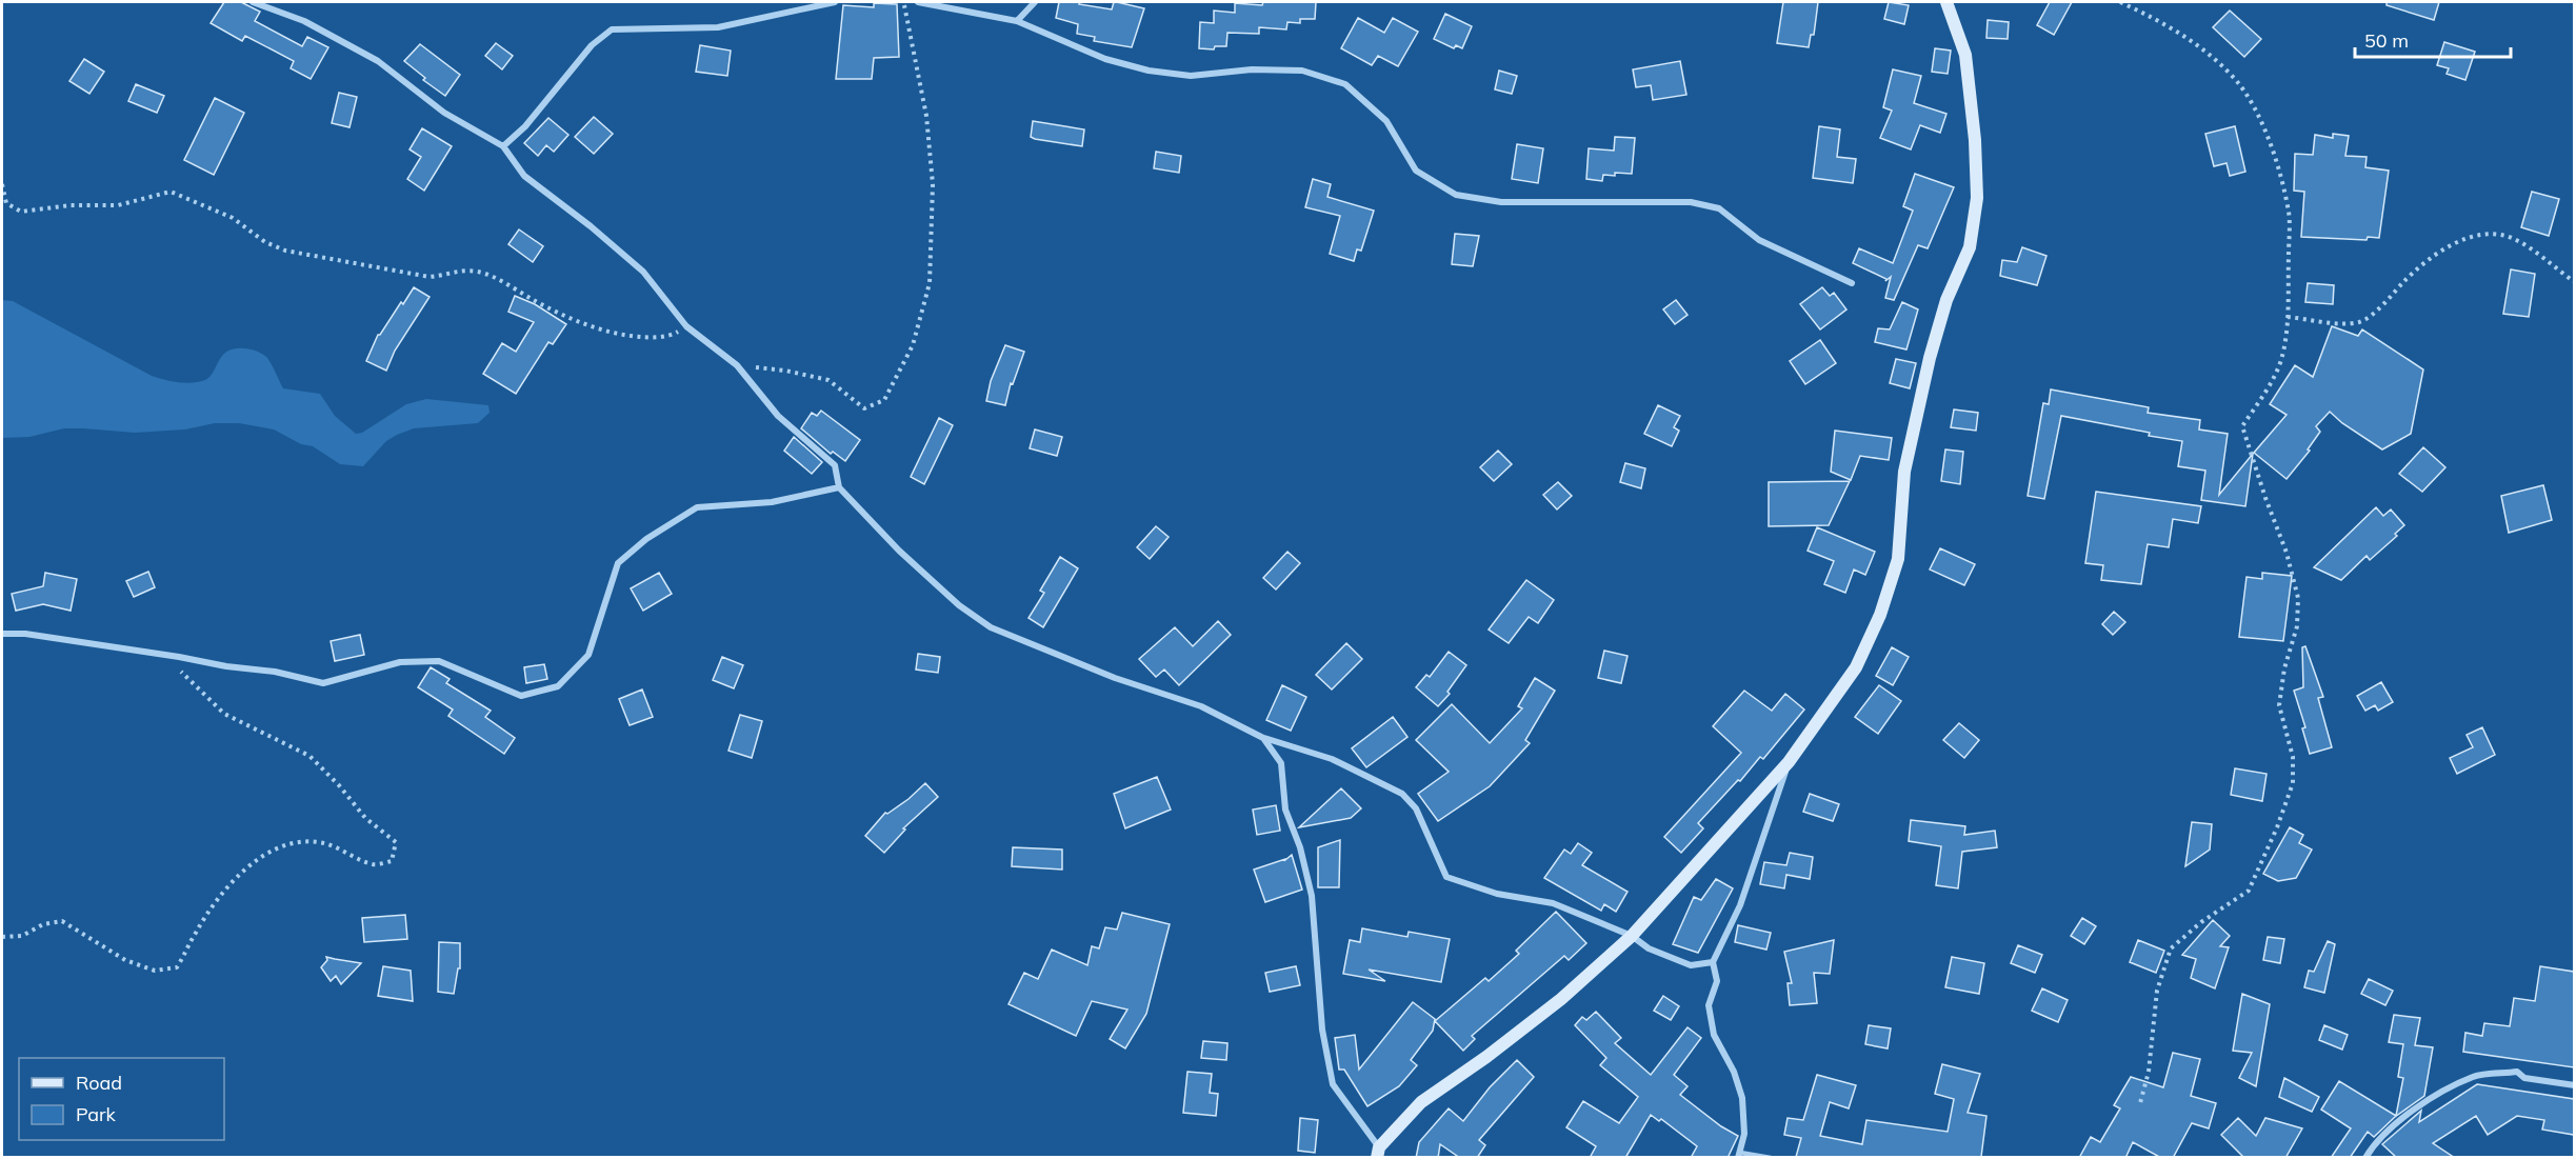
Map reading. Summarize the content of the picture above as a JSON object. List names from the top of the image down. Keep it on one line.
{"legend":["Road","Park"],"scale_bar":"50 m"}
